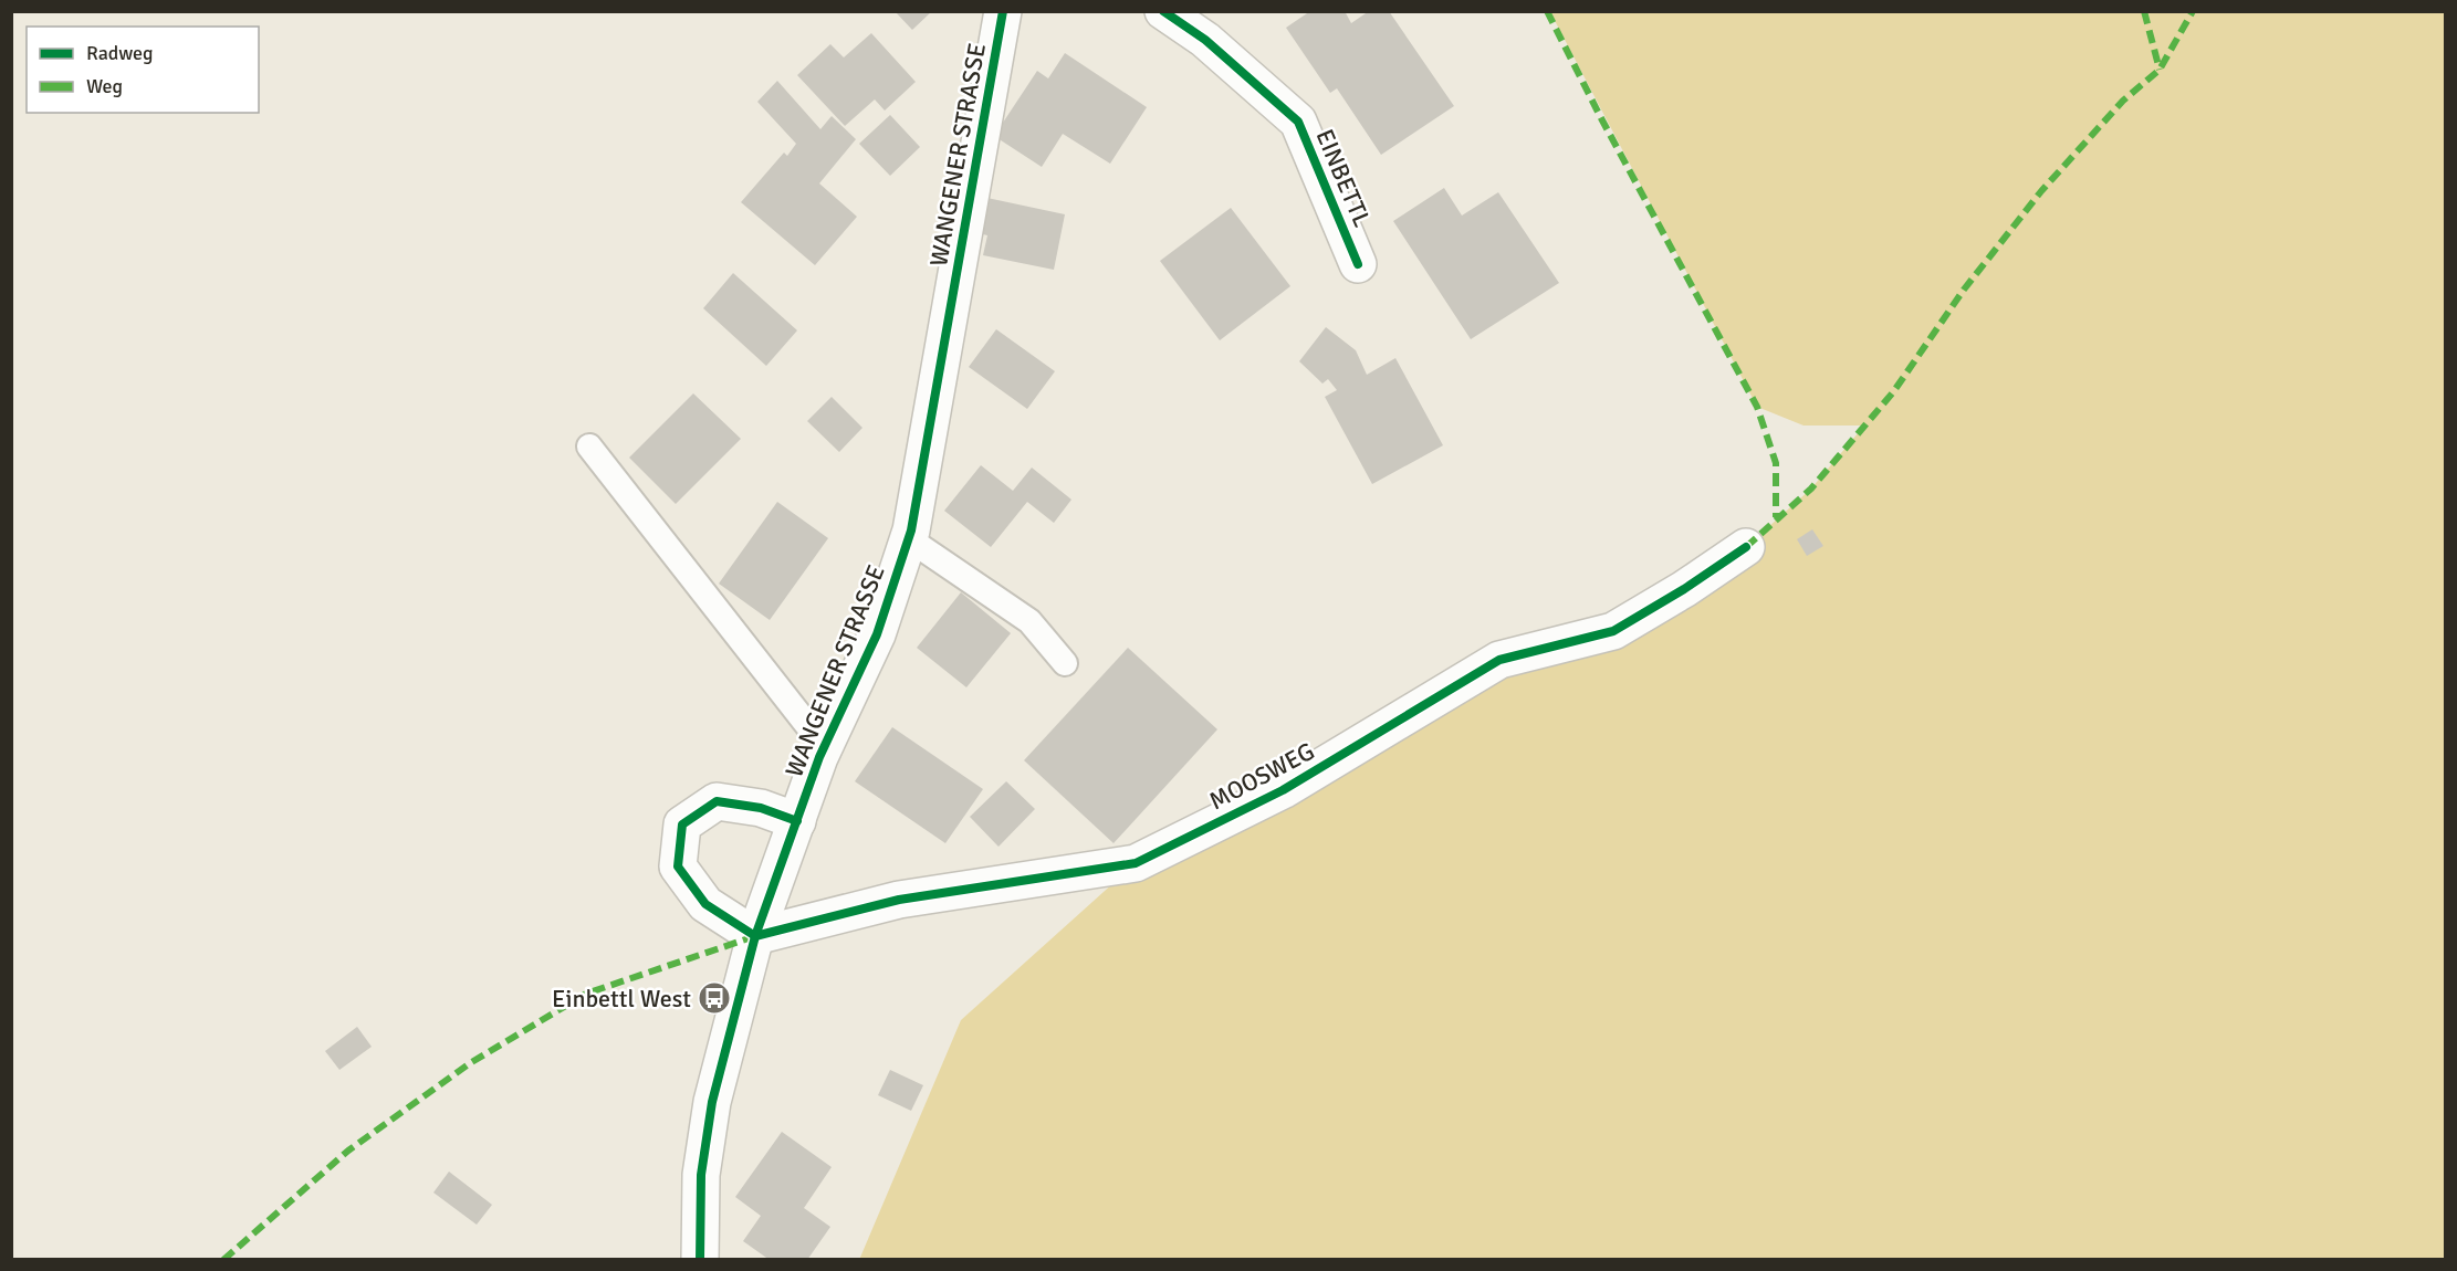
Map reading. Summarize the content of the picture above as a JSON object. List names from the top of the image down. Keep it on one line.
{"streets":{"street":["WANGENER STRASSE","EINBETTL","MOOSWEG"]},"crossings":[["WANGENER STRASSE","MOOSWEG"]],"places":{"bus stop":["Einbettl West"]},"legend":["Radweg","Weg"]}
